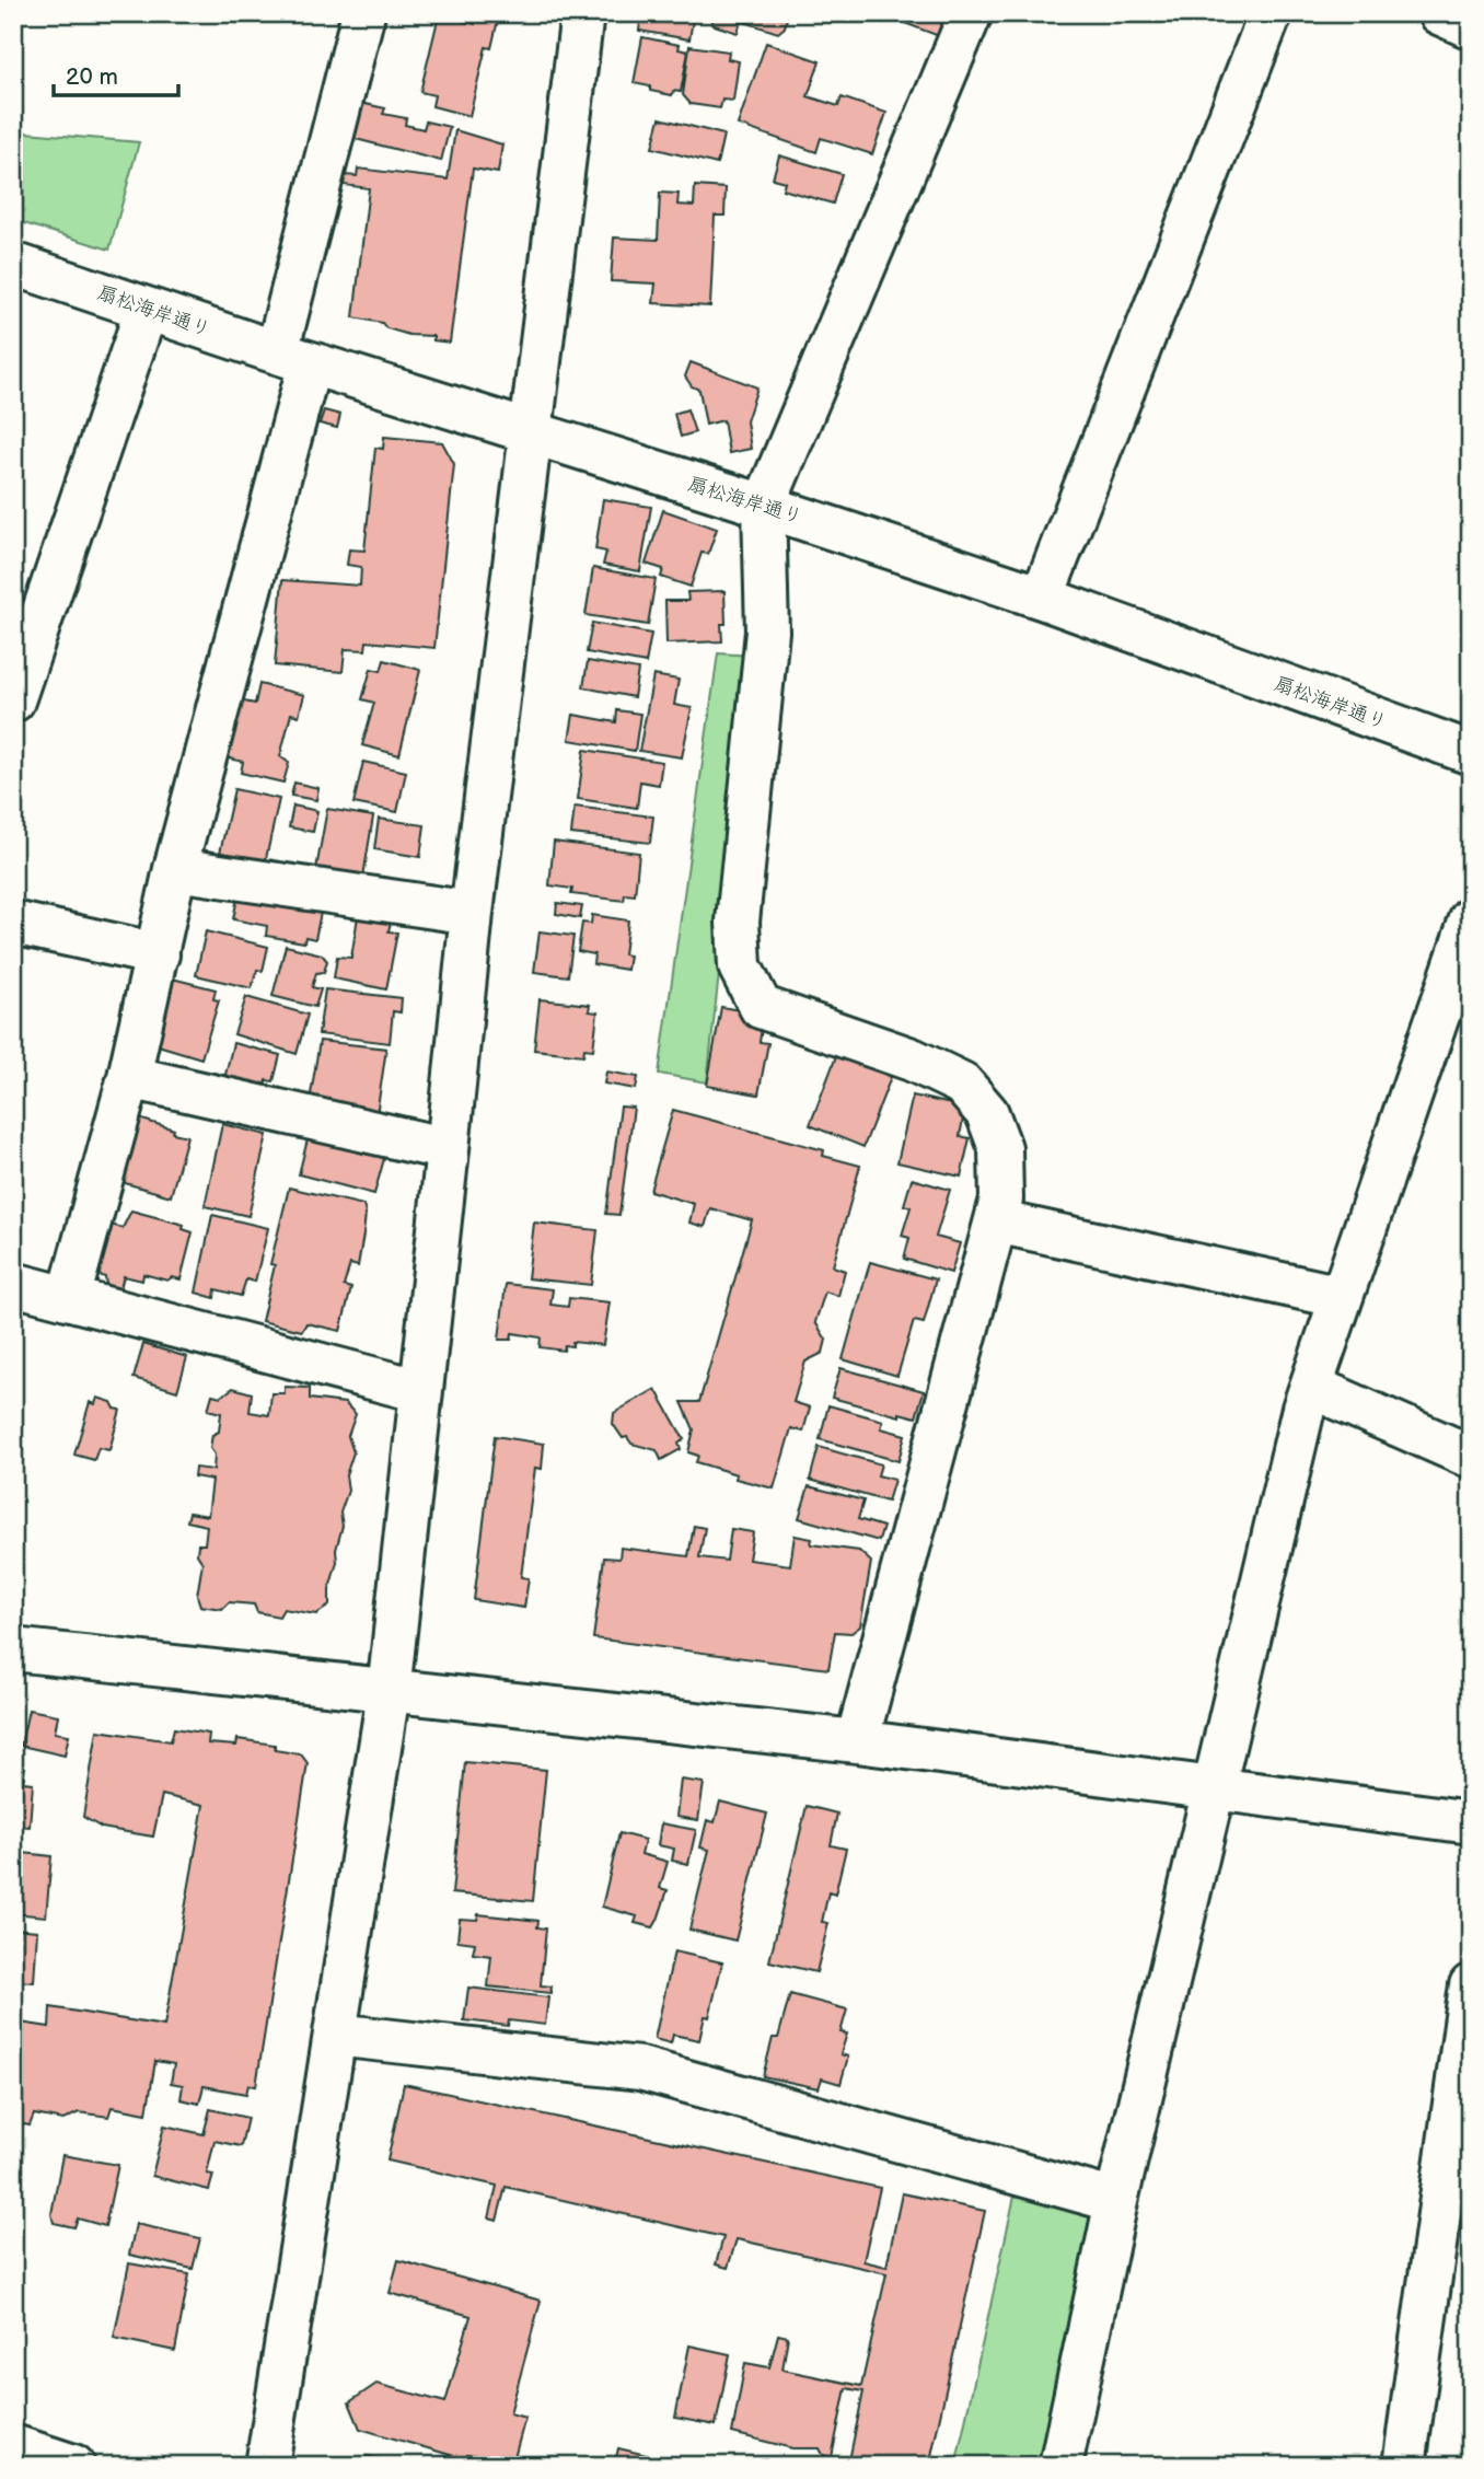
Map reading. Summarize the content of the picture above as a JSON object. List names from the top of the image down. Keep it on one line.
{"streets":{"street":["扇松海岸通り"]},"scale_bar":"20 m"}
